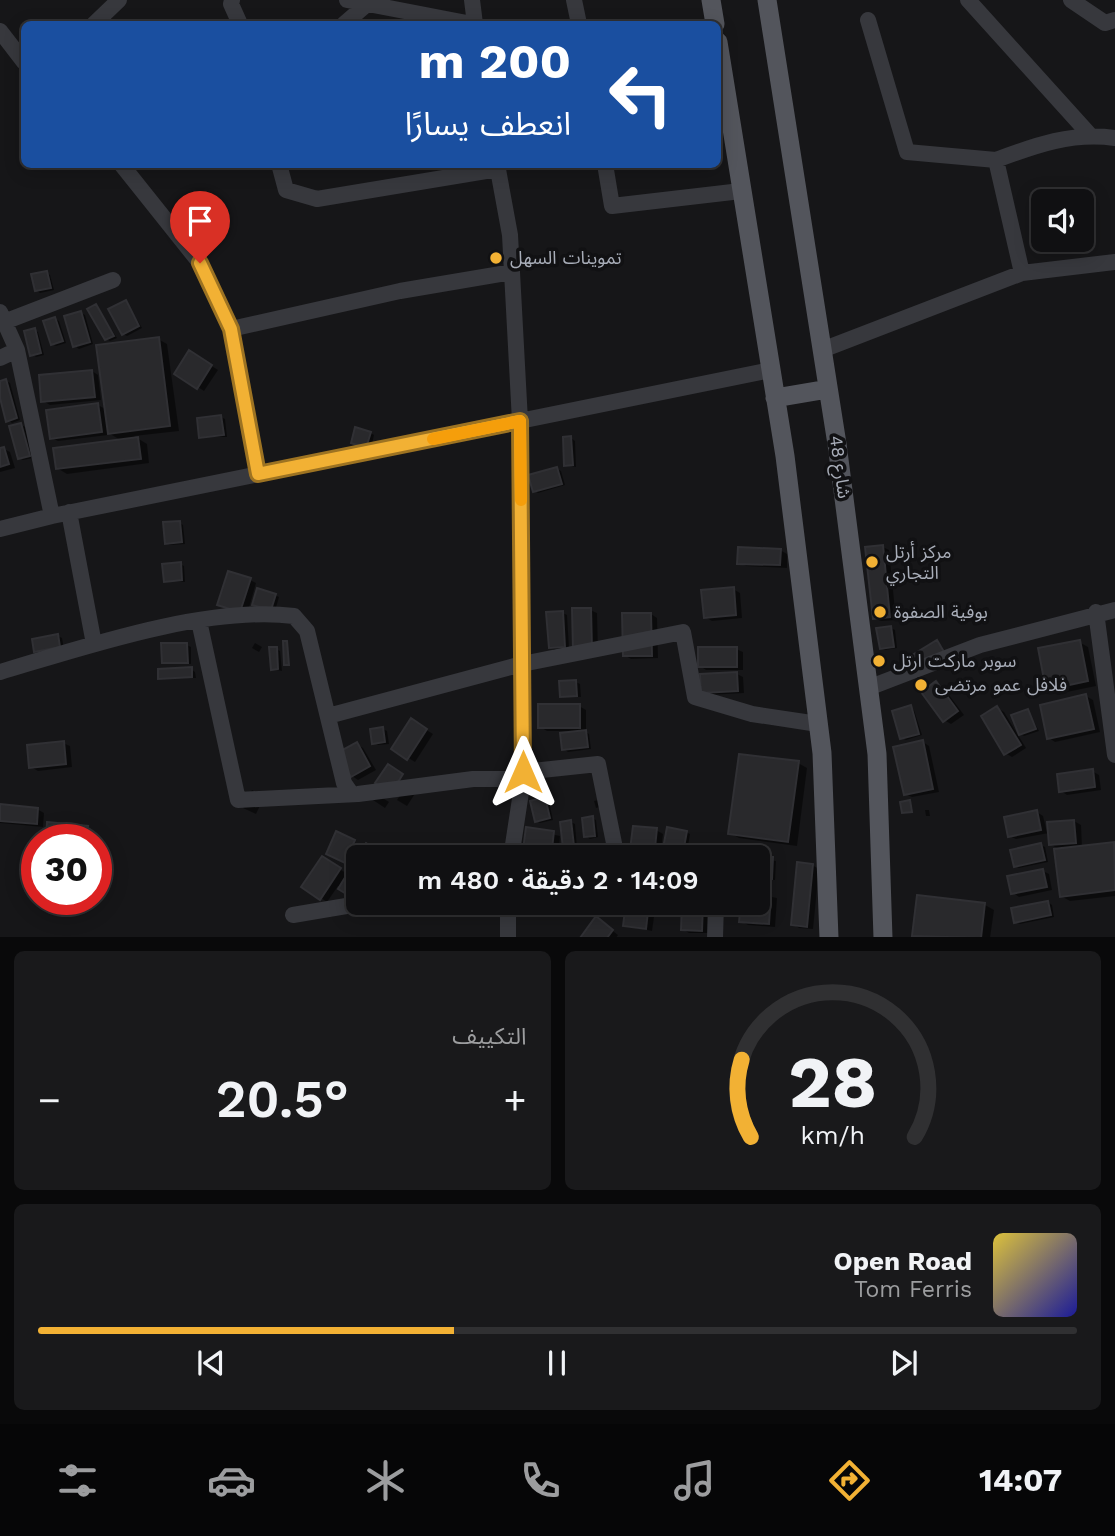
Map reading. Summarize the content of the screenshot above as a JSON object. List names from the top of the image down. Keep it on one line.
{"streets":{"main road":["شارع 48"]},"places":["تموينات السهل","مركز أرتل التجاري","بوفية الصفوة","سوبر ماركت ارتل","فلافل عمو مرتضى"],"page":{"turn":["200 m","انعطف يسارًا"],"limit":"30","trip":"14:09 · 2 دقيقة · 480 m","tile":"التكييف","heat":["−","20.5°","+"],"song":["Open Road","Tom Ferris"],"tabs":"14:07","gauge":["28","km/h"]}}
